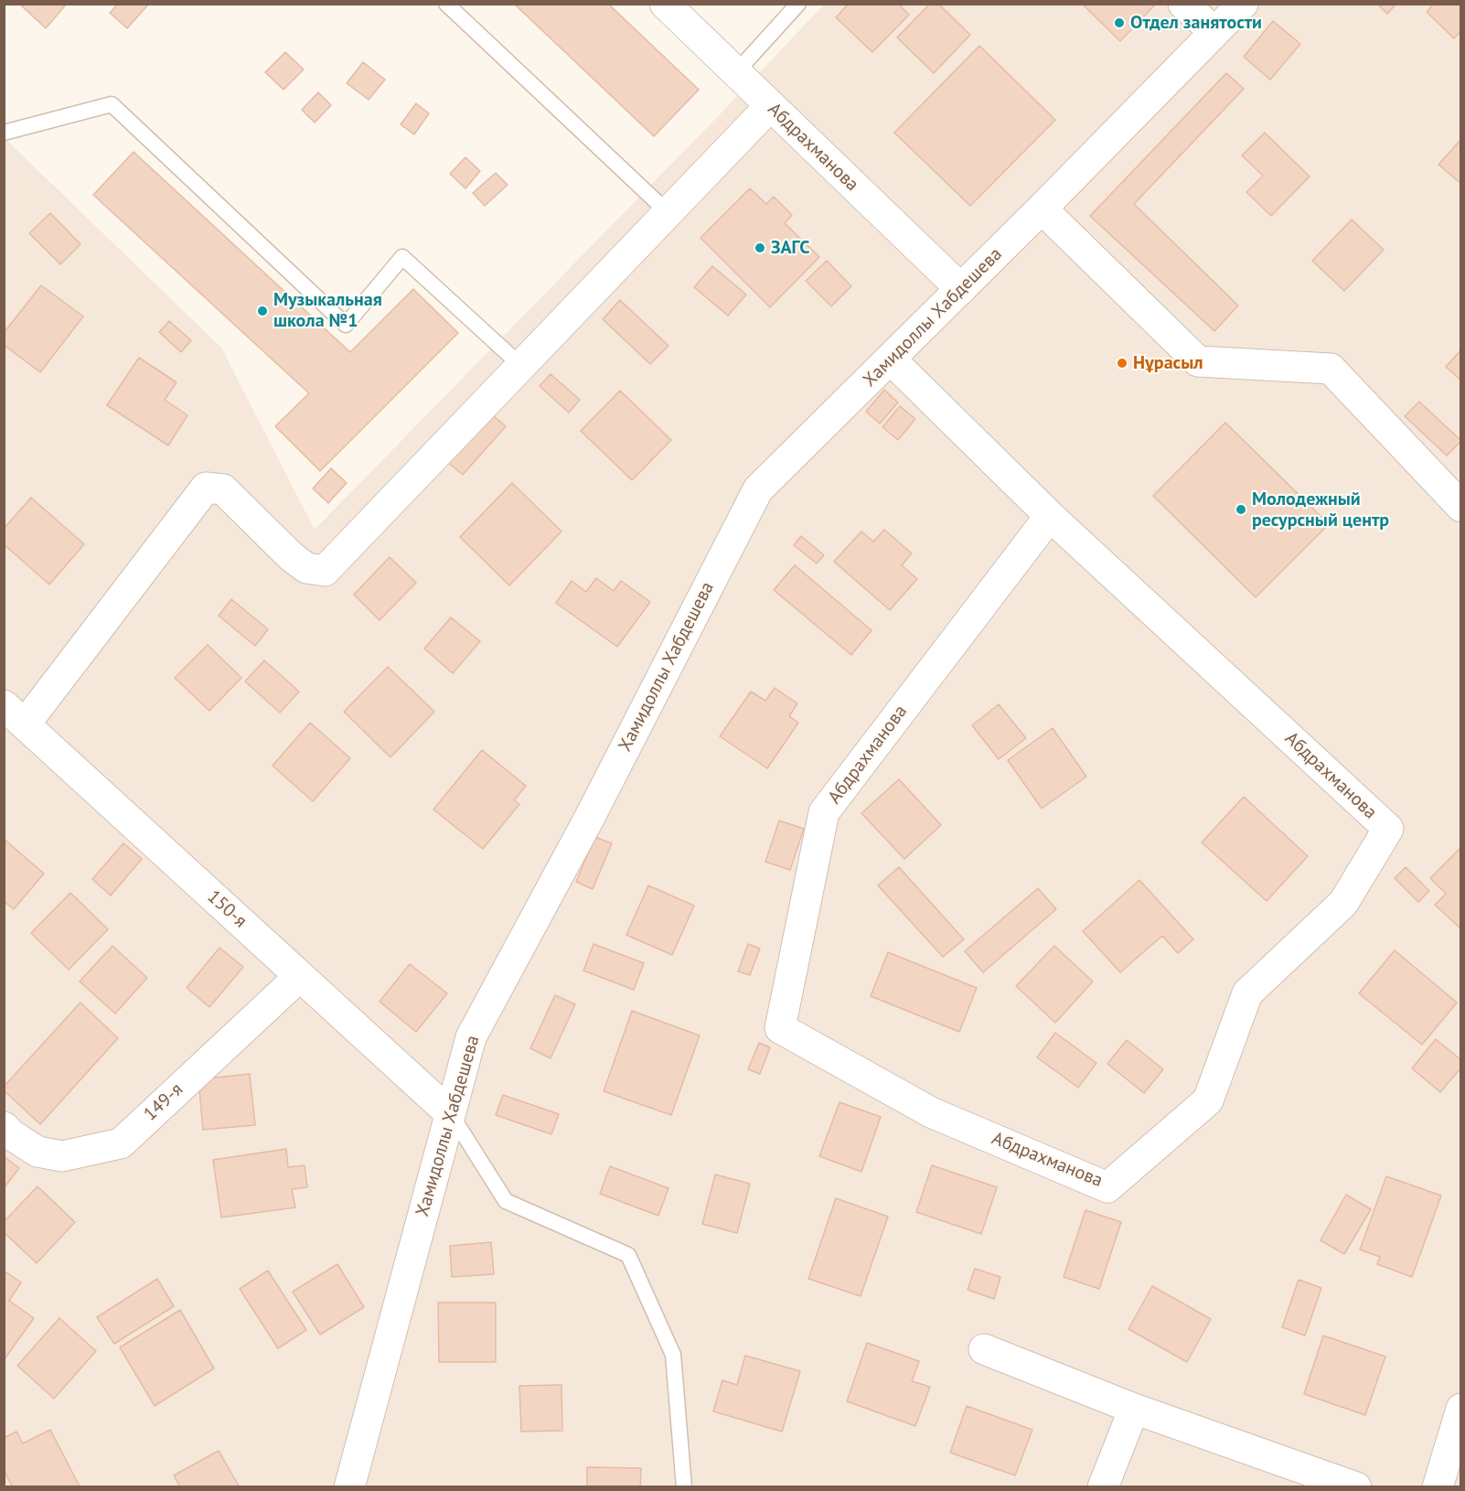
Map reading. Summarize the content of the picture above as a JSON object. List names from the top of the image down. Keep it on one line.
{"streets":{"street":["Абдрахманова","Хамидоллы Хабдешева","150-я","149-я"]},"crossings":[["Абдрахманова","Хамидоллы Хабдешева"],["Хамидоллы Хабдешева","150-я"],["150-я","149-я"]],"places":["Отдел занятости","ЗАГС","Музыкальная школа №1","Нұрасыл","Молодежный ресурсный центр"]}
